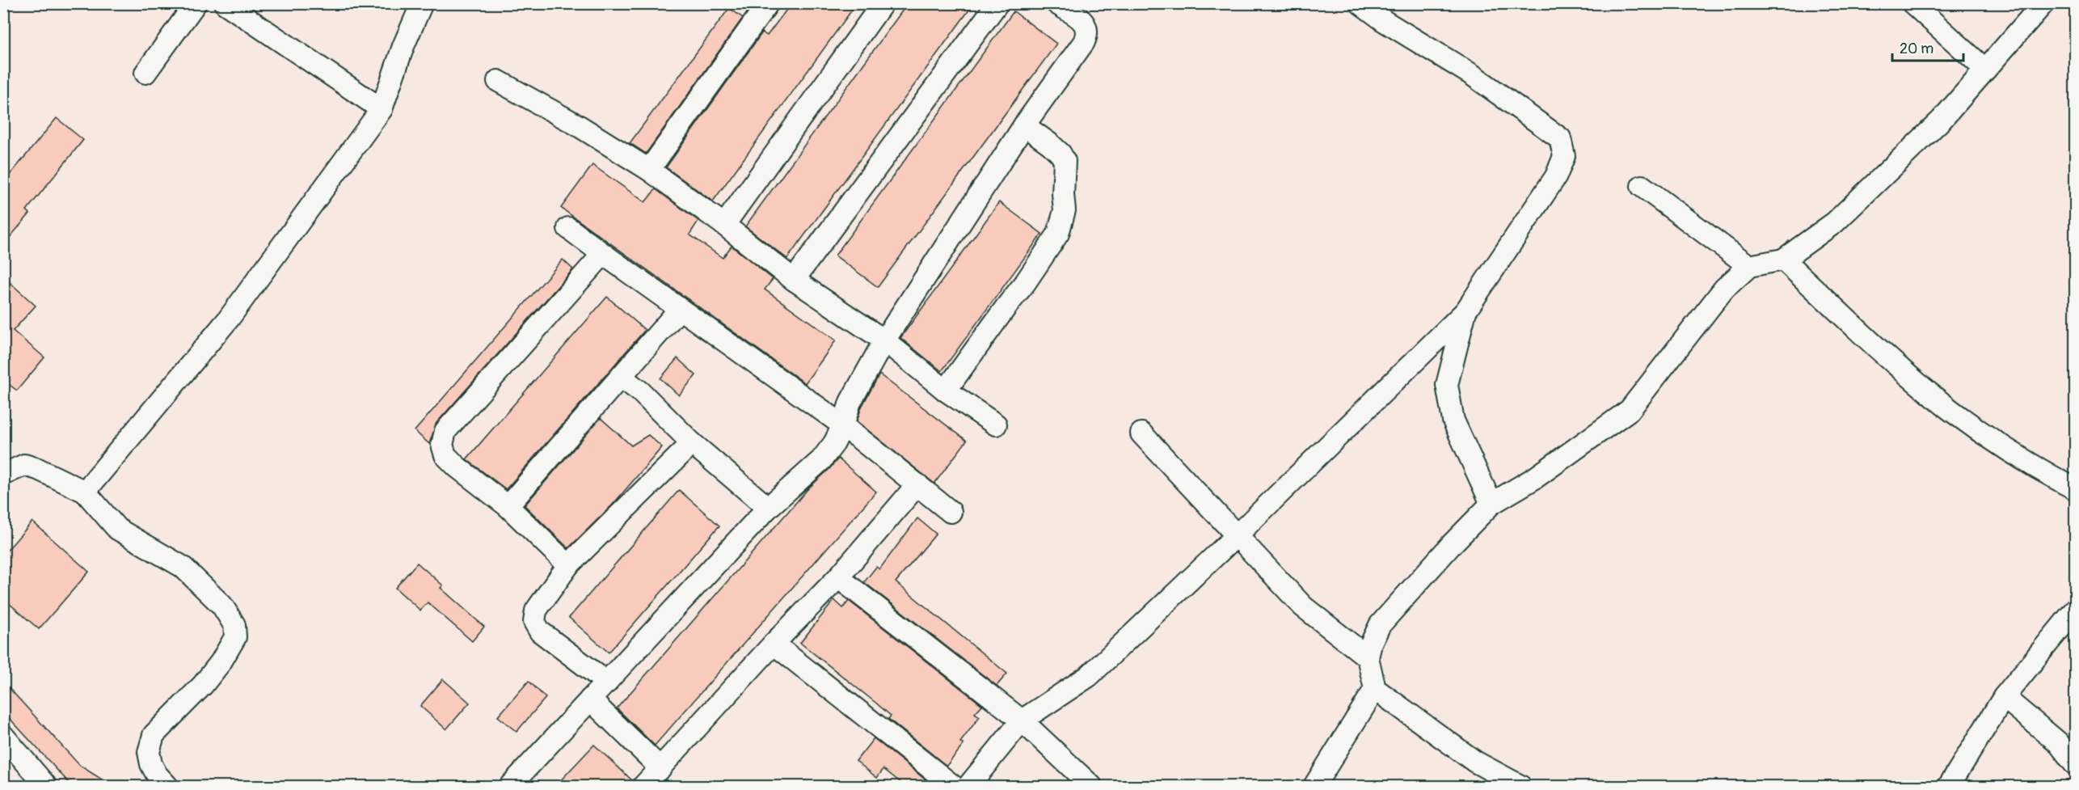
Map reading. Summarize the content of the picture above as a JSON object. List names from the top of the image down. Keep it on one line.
{"scale_bar":"20 m"}
